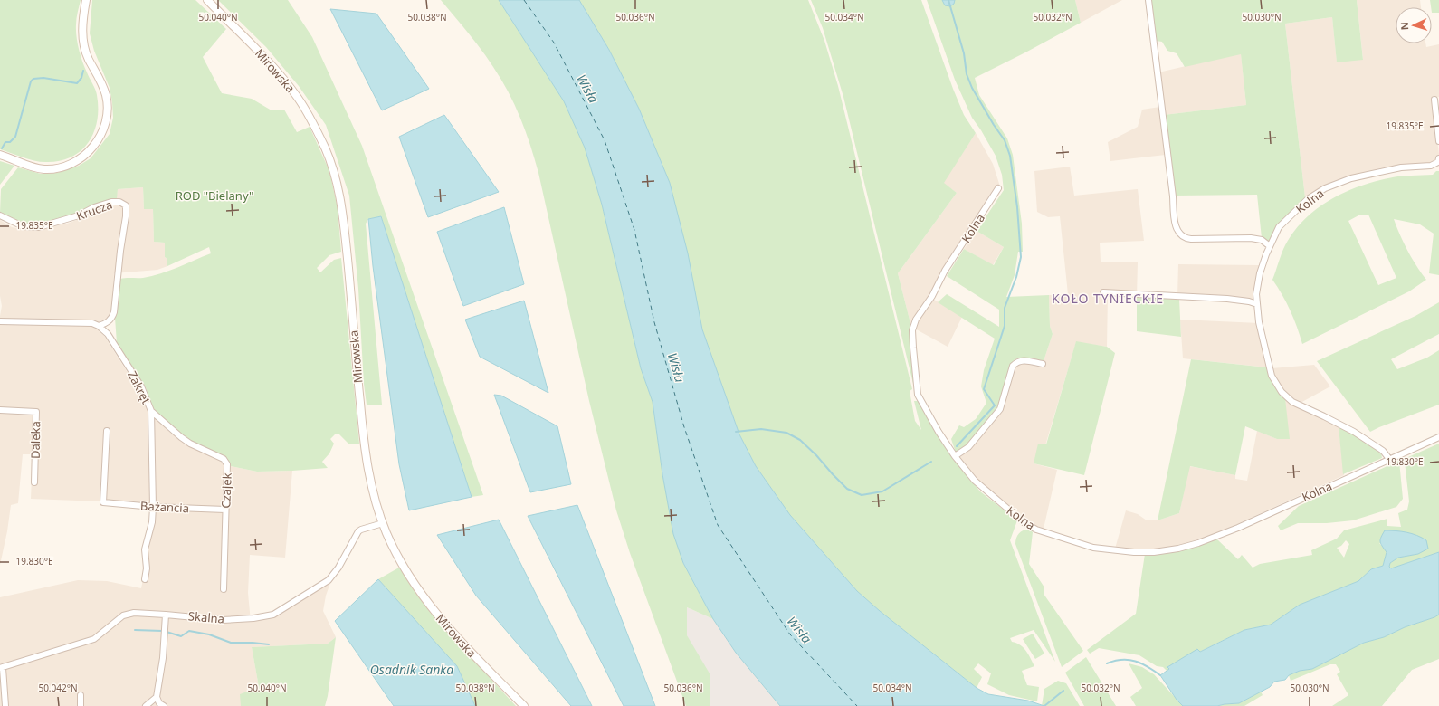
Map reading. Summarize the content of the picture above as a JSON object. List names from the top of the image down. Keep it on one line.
{"streets":{"main road":["Mirowska"],"street":["Kolna","Krucza","Zakręt","Daleka","Czajek","Bażancia","Skalna"]},"crossings":[["Mirowska","Skalna"],["Krucza","Zakręt"],["Zakręt","Czajek"],["Zakręt","Bażancia"],["Czajek","Bażancia"]],"districts":["KOŁO TYNIECKIE"],"water":["Wisła","Osadnik Sanka"],"parks":["ROD \"Bielany\""],"north":"left","coordinates":["50.040°N","50.038°N","50.036°N","50.034°N","50.032°N","50.030°N","19.835°E","19.830°E","50.042°N"]}
